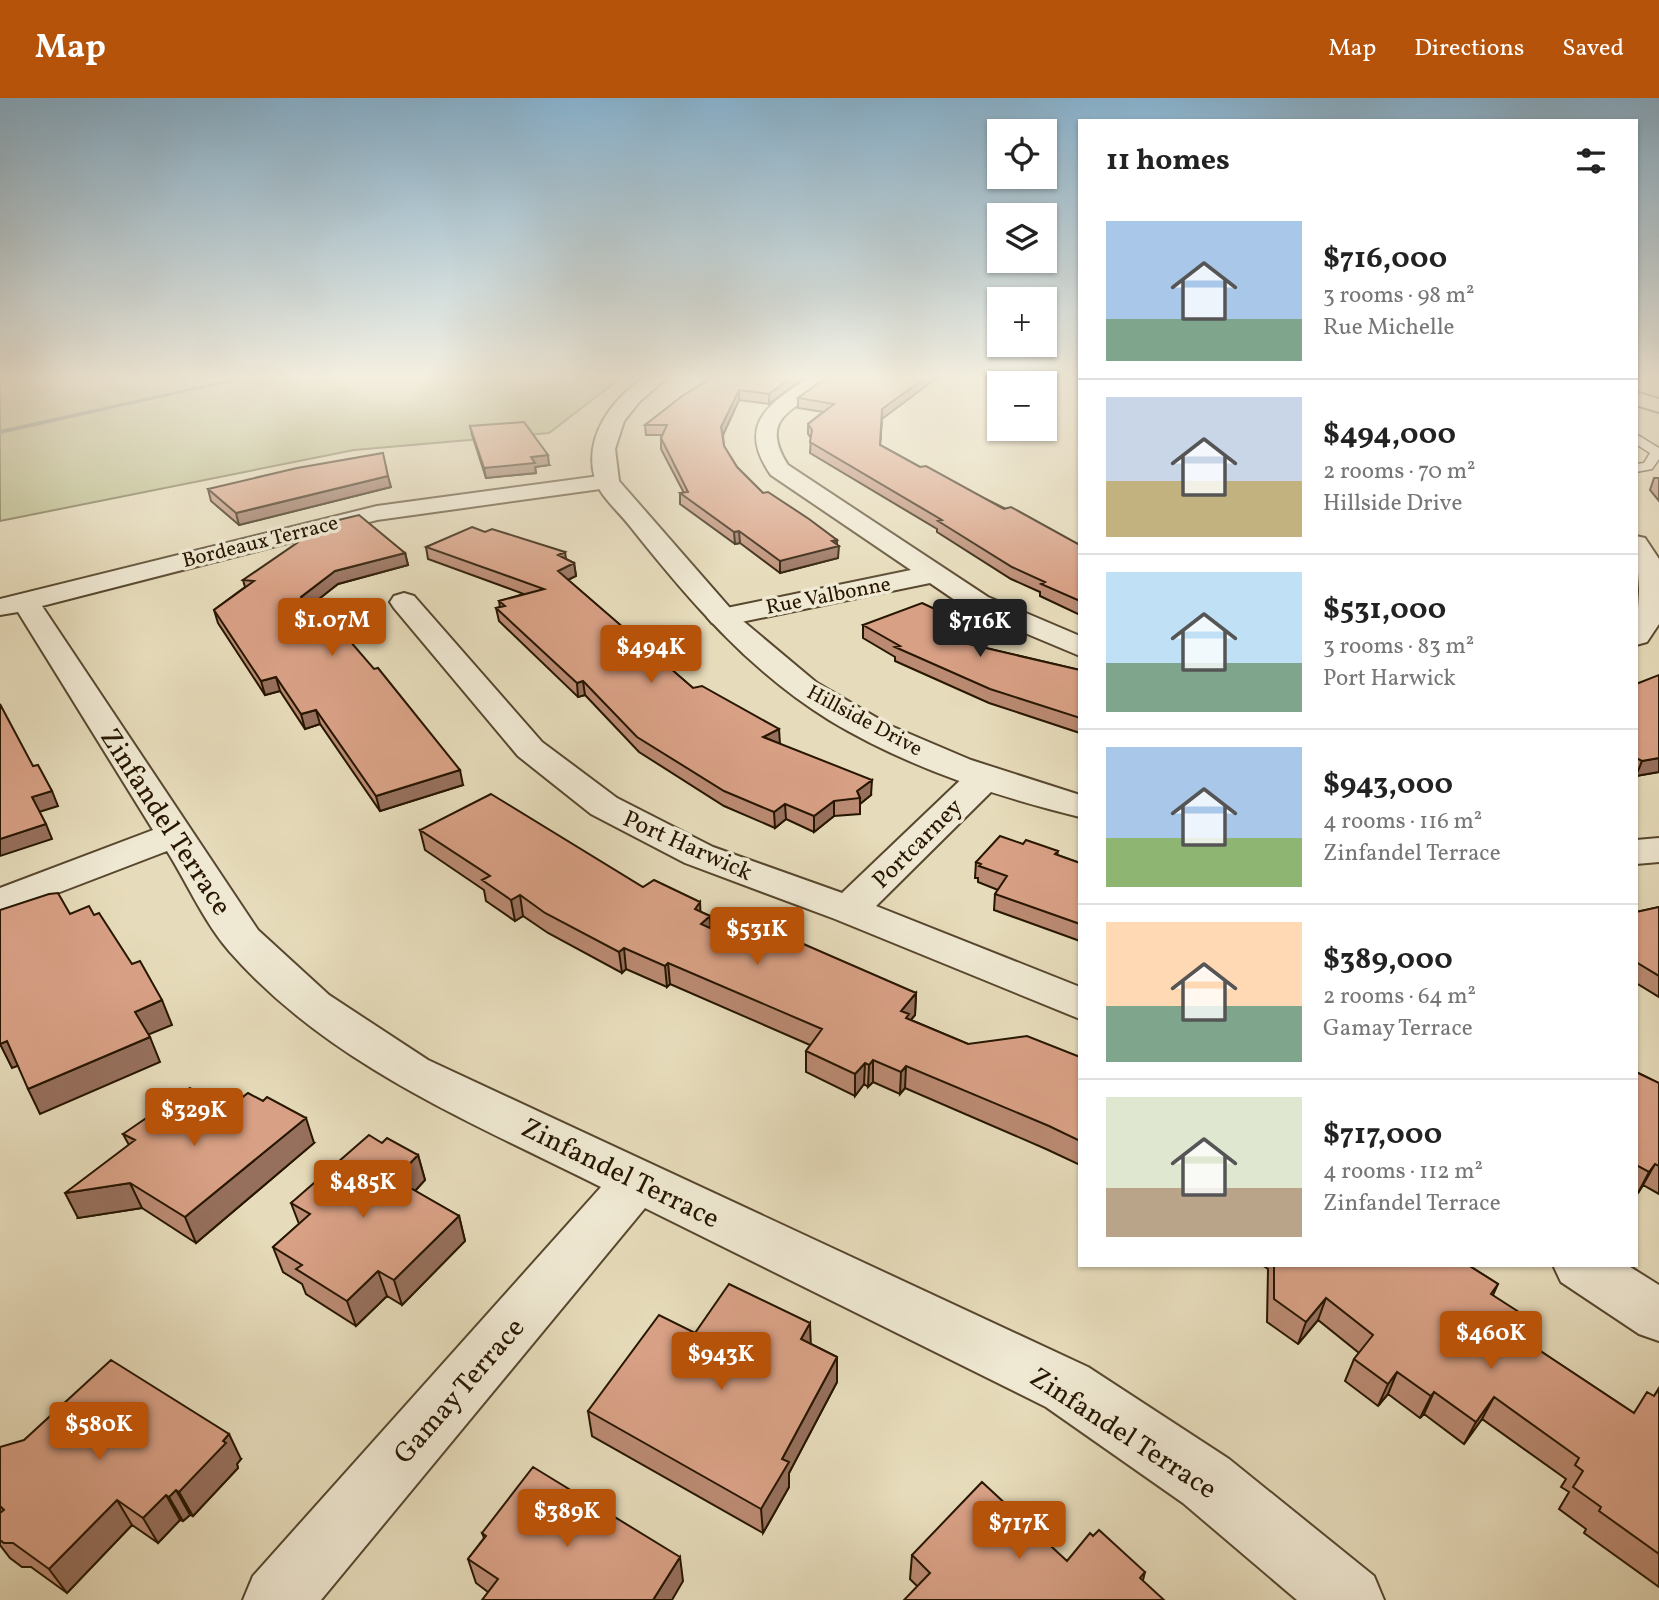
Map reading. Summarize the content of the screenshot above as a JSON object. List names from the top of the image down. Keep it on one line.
{"streets":{"street":["Bordeaux Terrace","Rue Valbonne","Hillside Drive","Zinfandel Terrace","Portcarney","Port Harwick","Gamay Terrace"]},"crossings":[["Bordeaux Terrace","Hillside Drive"],["Bordeaux Terrace","Zinfandel Terrace"],["Rue Valbonne","Hillside Drive"],["Hillside Drive","Portcarney"],["Zinfandel Terrace","Gamay Terrace"],["Portcarney","Port Harwick"]],"page":{"header":"Map","nav":["Map","Directions","Saved"],"map_buttons":["+","−"],"heading":"11 homes","list":[{"name":"$716,000","note":"3 rooms · 98 m² · Rue Michelle"},{"name":"$494,000","note":"2 rooms · 70 m² · Hillside Drive"},{"name":"$531,000","note":"3 rooms · 83 m² · Port Harwick"},{"name":"$943,000","note":"4 rooms · 116 m² · Zinfandel Terrace"},{"name":"$389,000","note":"2 rooms · 64 m² · Gamay Terrace"},{"name":"$717,000","note":"4 rooms · 112 m² · Zinfandel Terrace"}],"price":["$1.07M","$716K","$494K","$531K","$329K","$485K","$460K","$943K","$580K","$389K","$717K"]}}
